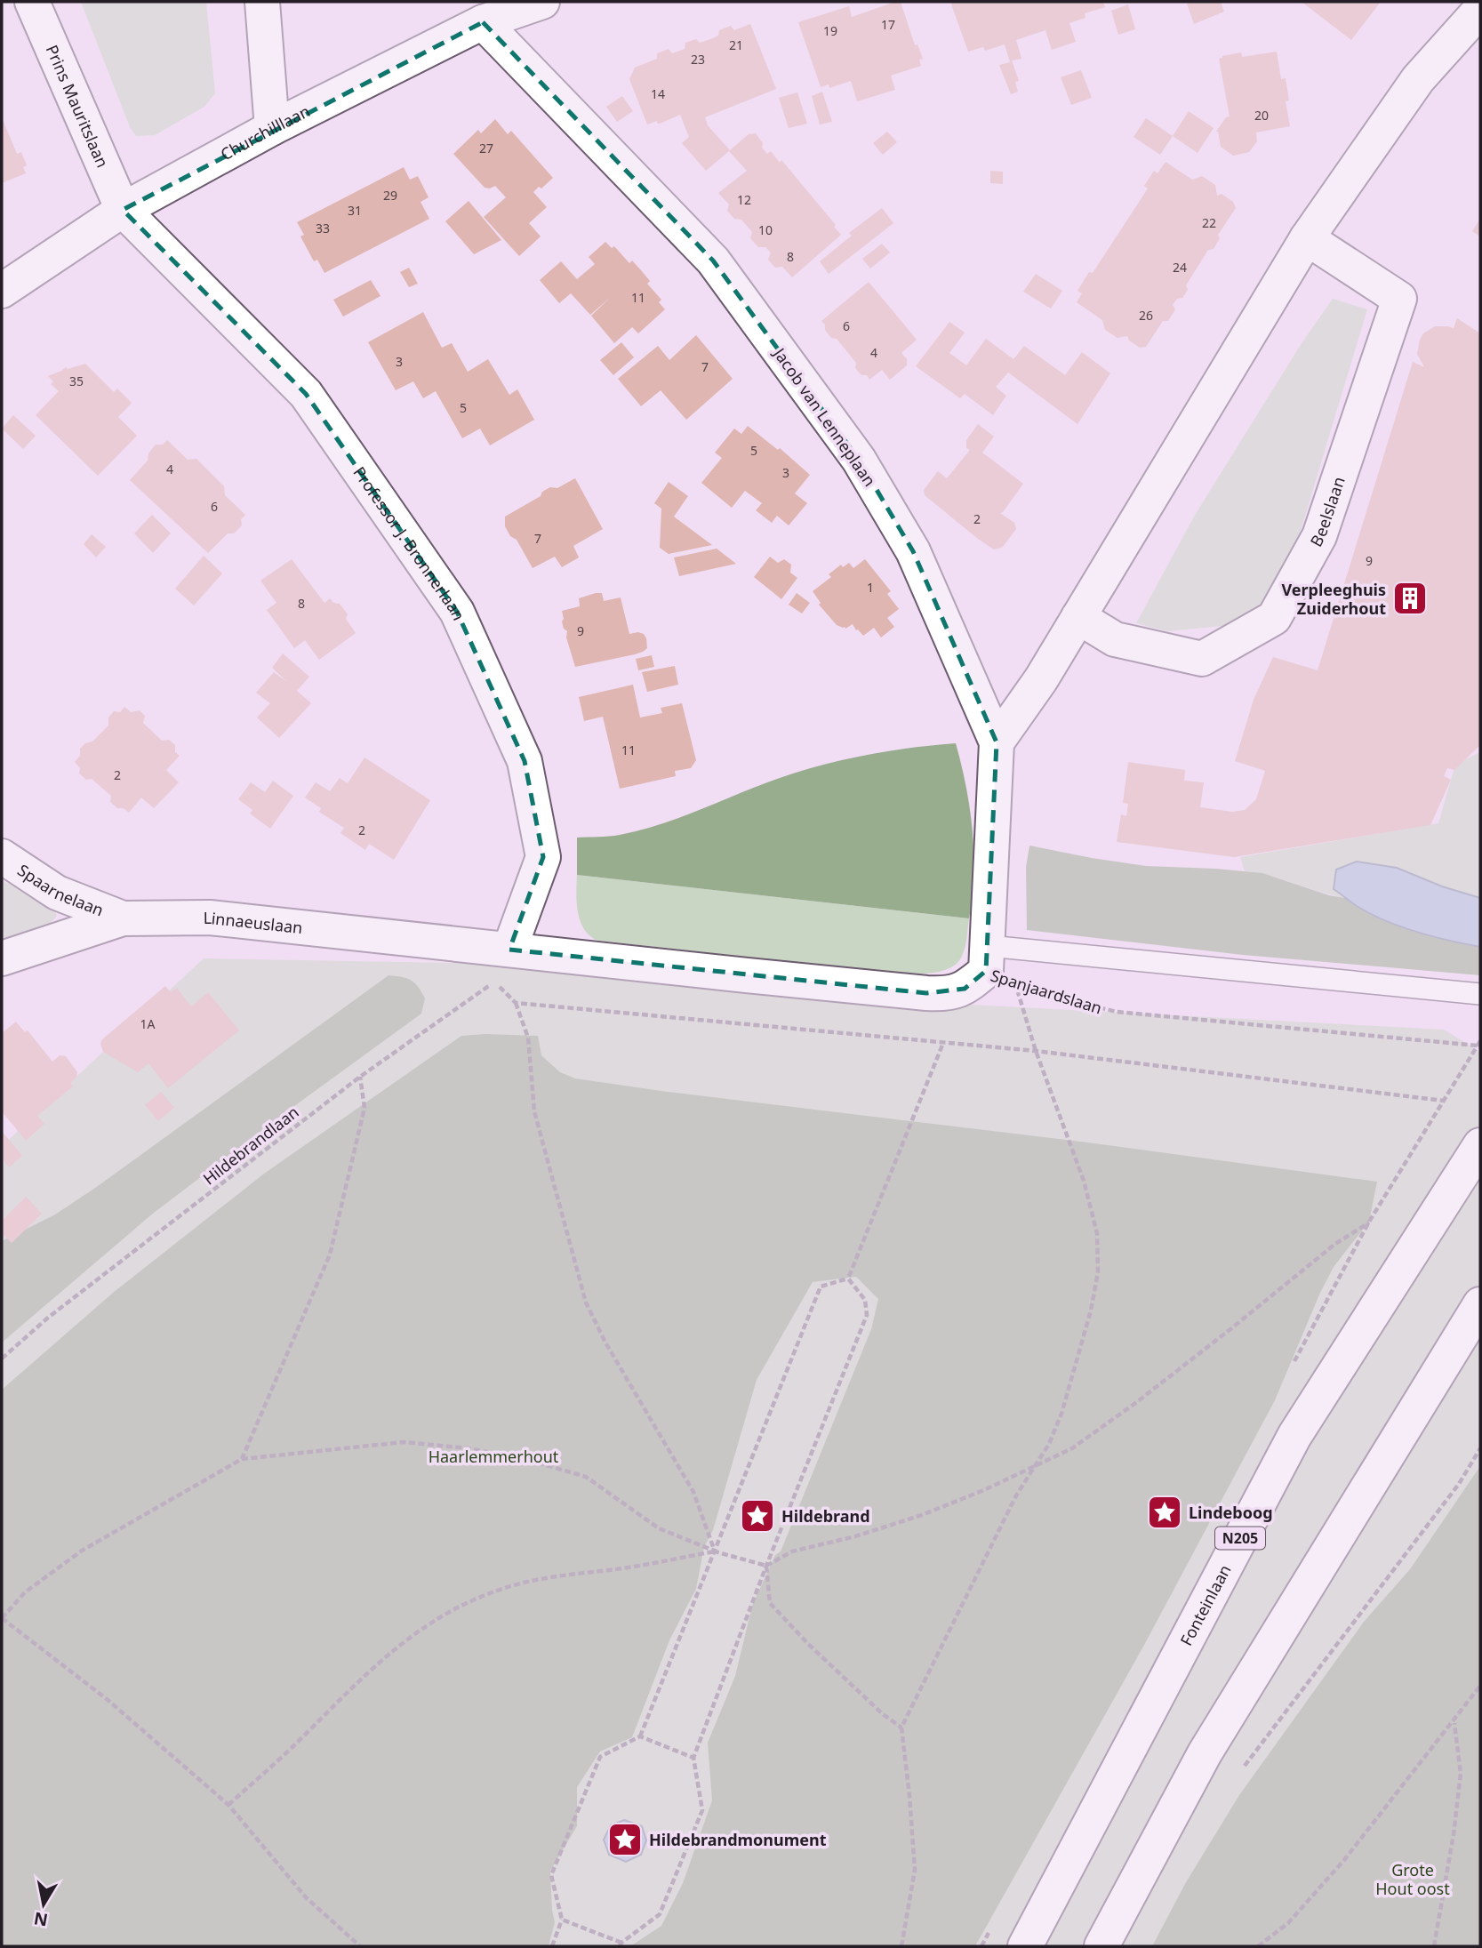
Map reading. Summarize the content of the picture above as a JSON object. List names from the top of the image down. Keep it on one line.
{"streets":{"street":["Prins Mauritslaan","Churchilllaan","Jacob van Lenneplaan","Beelslaan","Professor J. Bronnerlaan","Spaarnelaan","Linnaeuslaan","Spanjaardslaan","N205","Fonteinlaan"],"path":["Hildebrandlaan"]},"crossings":[["Prins Mauritslaan","Churchilllaan"],["Prins Mauritslaan","Professor J. Bronnerlaan"],["Churchilllaan","Jacob van Lenneplaan"],["Churchilllaan","Professor J. Bronnerlaan"],["Jacob van Lenneplaan","Spanjaardslaan"],["Professor J. Bronnerlaan","Linnaeuslaan"],["Professor J. Bronnerlaan","Spanjaardslaan"],["Spaarnelaan","Linnaeuslaan"],["Linnaeuslaan","Spanjaardslaan"]],"parks":["Haarlemmerhout","Grote Hout oost"],"places":{"building":["Verpleeghuis Zuiderhout"],"place":["Lindeboog","Hildebrand","Hildebrandmonument"]},"house_numbers":["17","19","21","23","14","20","27","29","12","31","22","33","10","8","24","11","26","6","4","3","7","35","5","5","4","3","6","2","7","9","1","8","9","11","2","2","1A"],"north":"bottom"}
